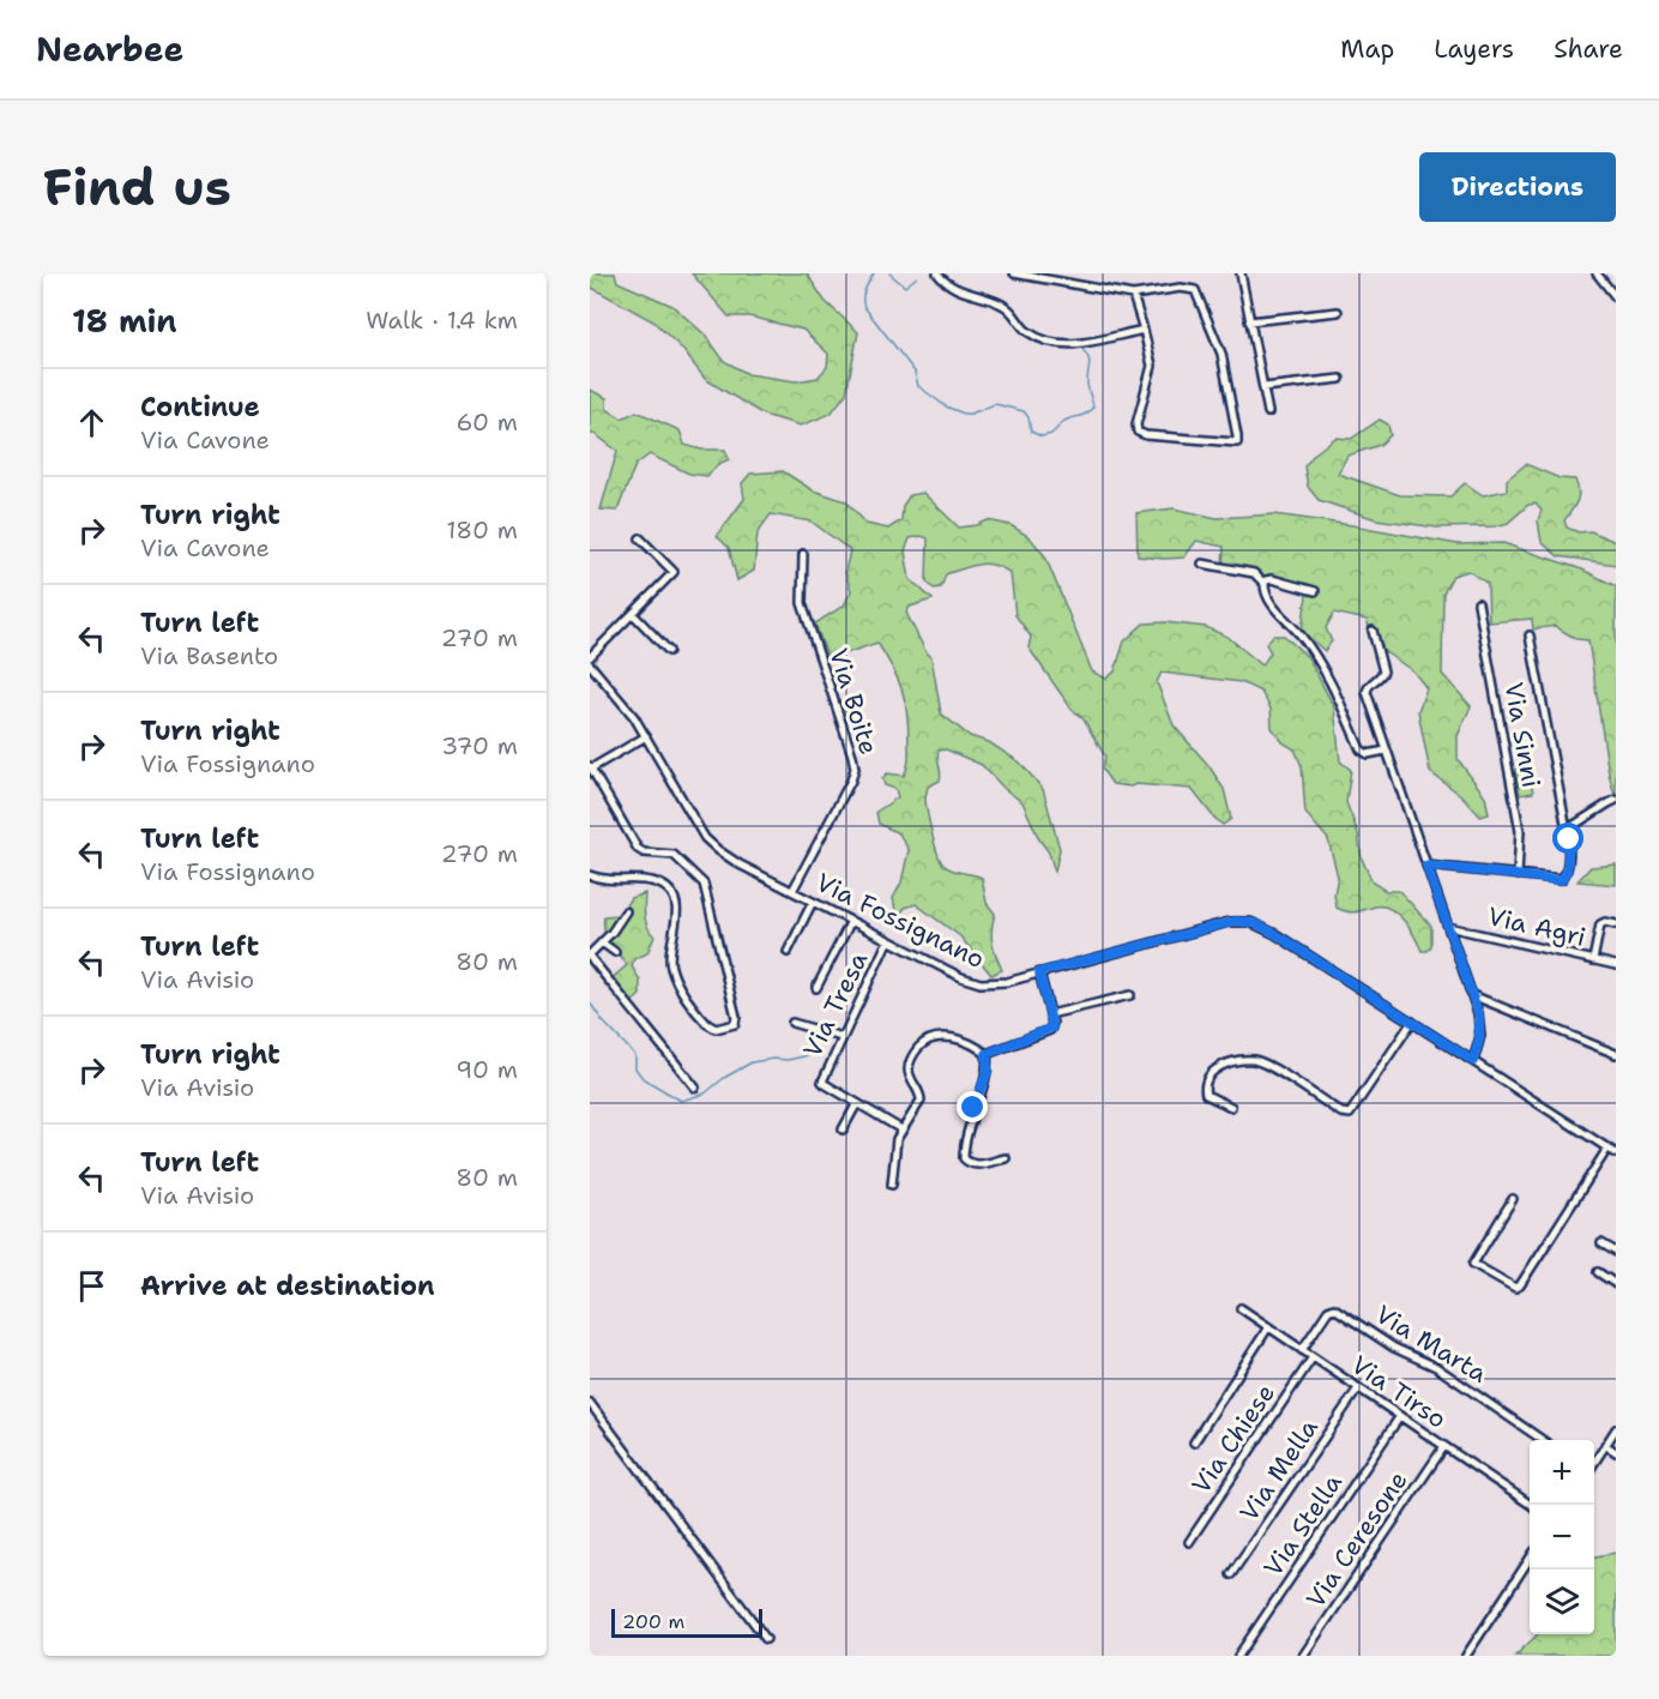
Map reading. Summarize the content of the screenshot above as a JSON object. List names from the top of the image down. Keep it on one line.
{"streets":{"street":["Via Boite","Via Sinni","Via Fossignano","Via Agri","Via Tresa","Via Marta","Via Tirso","Via Chiese","Via Mella","Via Stella","Via Ceresone"]},"crossings":[["Via Boite","Via Fossignano"],["Via Fossignano","Via Tresa"],["Via Marta","Via Tirso"],["Via Tirso","Via Chiese"],["Via Tirso","Via Mella"],["Via Tirso","Via Stella"],["Via Tirso","Via Ceresone"]],"scale_bar":"200 m","page":{"header":"Nearbee","nav":["Map","Layers","Share"],"buttons":"Directions","title":"Find us","heading":["18 min","Walk · 1.4 km"],"list":[["Continue","Via Cavone","60 m"],["Turn right","Via Cavone","180 m"],["Turn left","Via Basento","270 m"],["Turn right","Via Fossignano","370 m"],["Turn left","Via Fossignano","270 m"],["Turn left","Via Avisio","80 m"],["Turn right","Via Avisio","90 m"],["Turn left","Via Avisio","80 m"],"Arrive at destination"],"map_buttons":["+","−"],"scale":"200 m"}}
